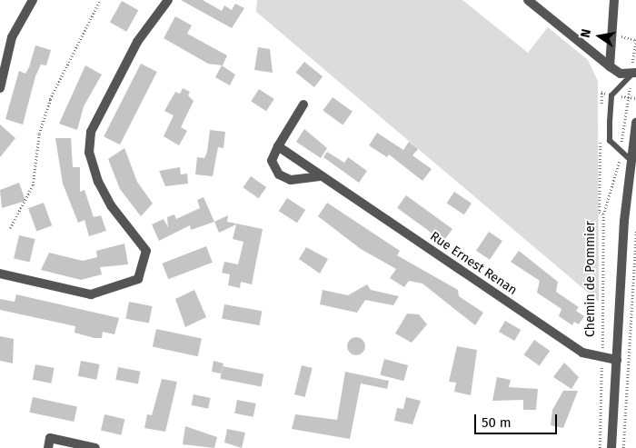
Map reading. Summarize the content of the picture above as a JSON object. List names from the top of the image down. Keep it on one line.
{"streets":{"street":["Rue Ernest Renan"],"path":["Chemin de Pommier"]},"crossings":[["Rue Ernest Renan","Chemin de Pommier"]],"scale_bar":"50 m","north":"left"}
